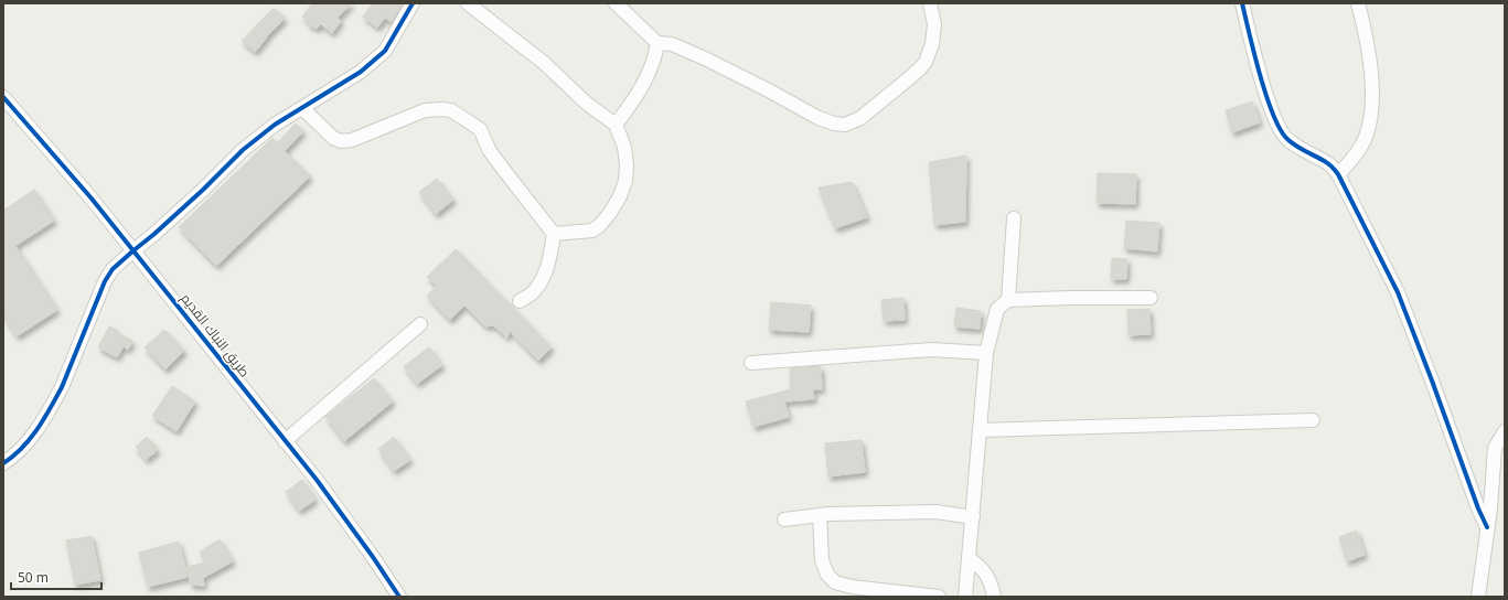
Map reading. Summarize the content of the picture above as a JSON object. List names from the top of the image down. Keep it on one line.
{"streets":{"street":["طريق النباك القديم"]},"scale_bar":"50 m"}
